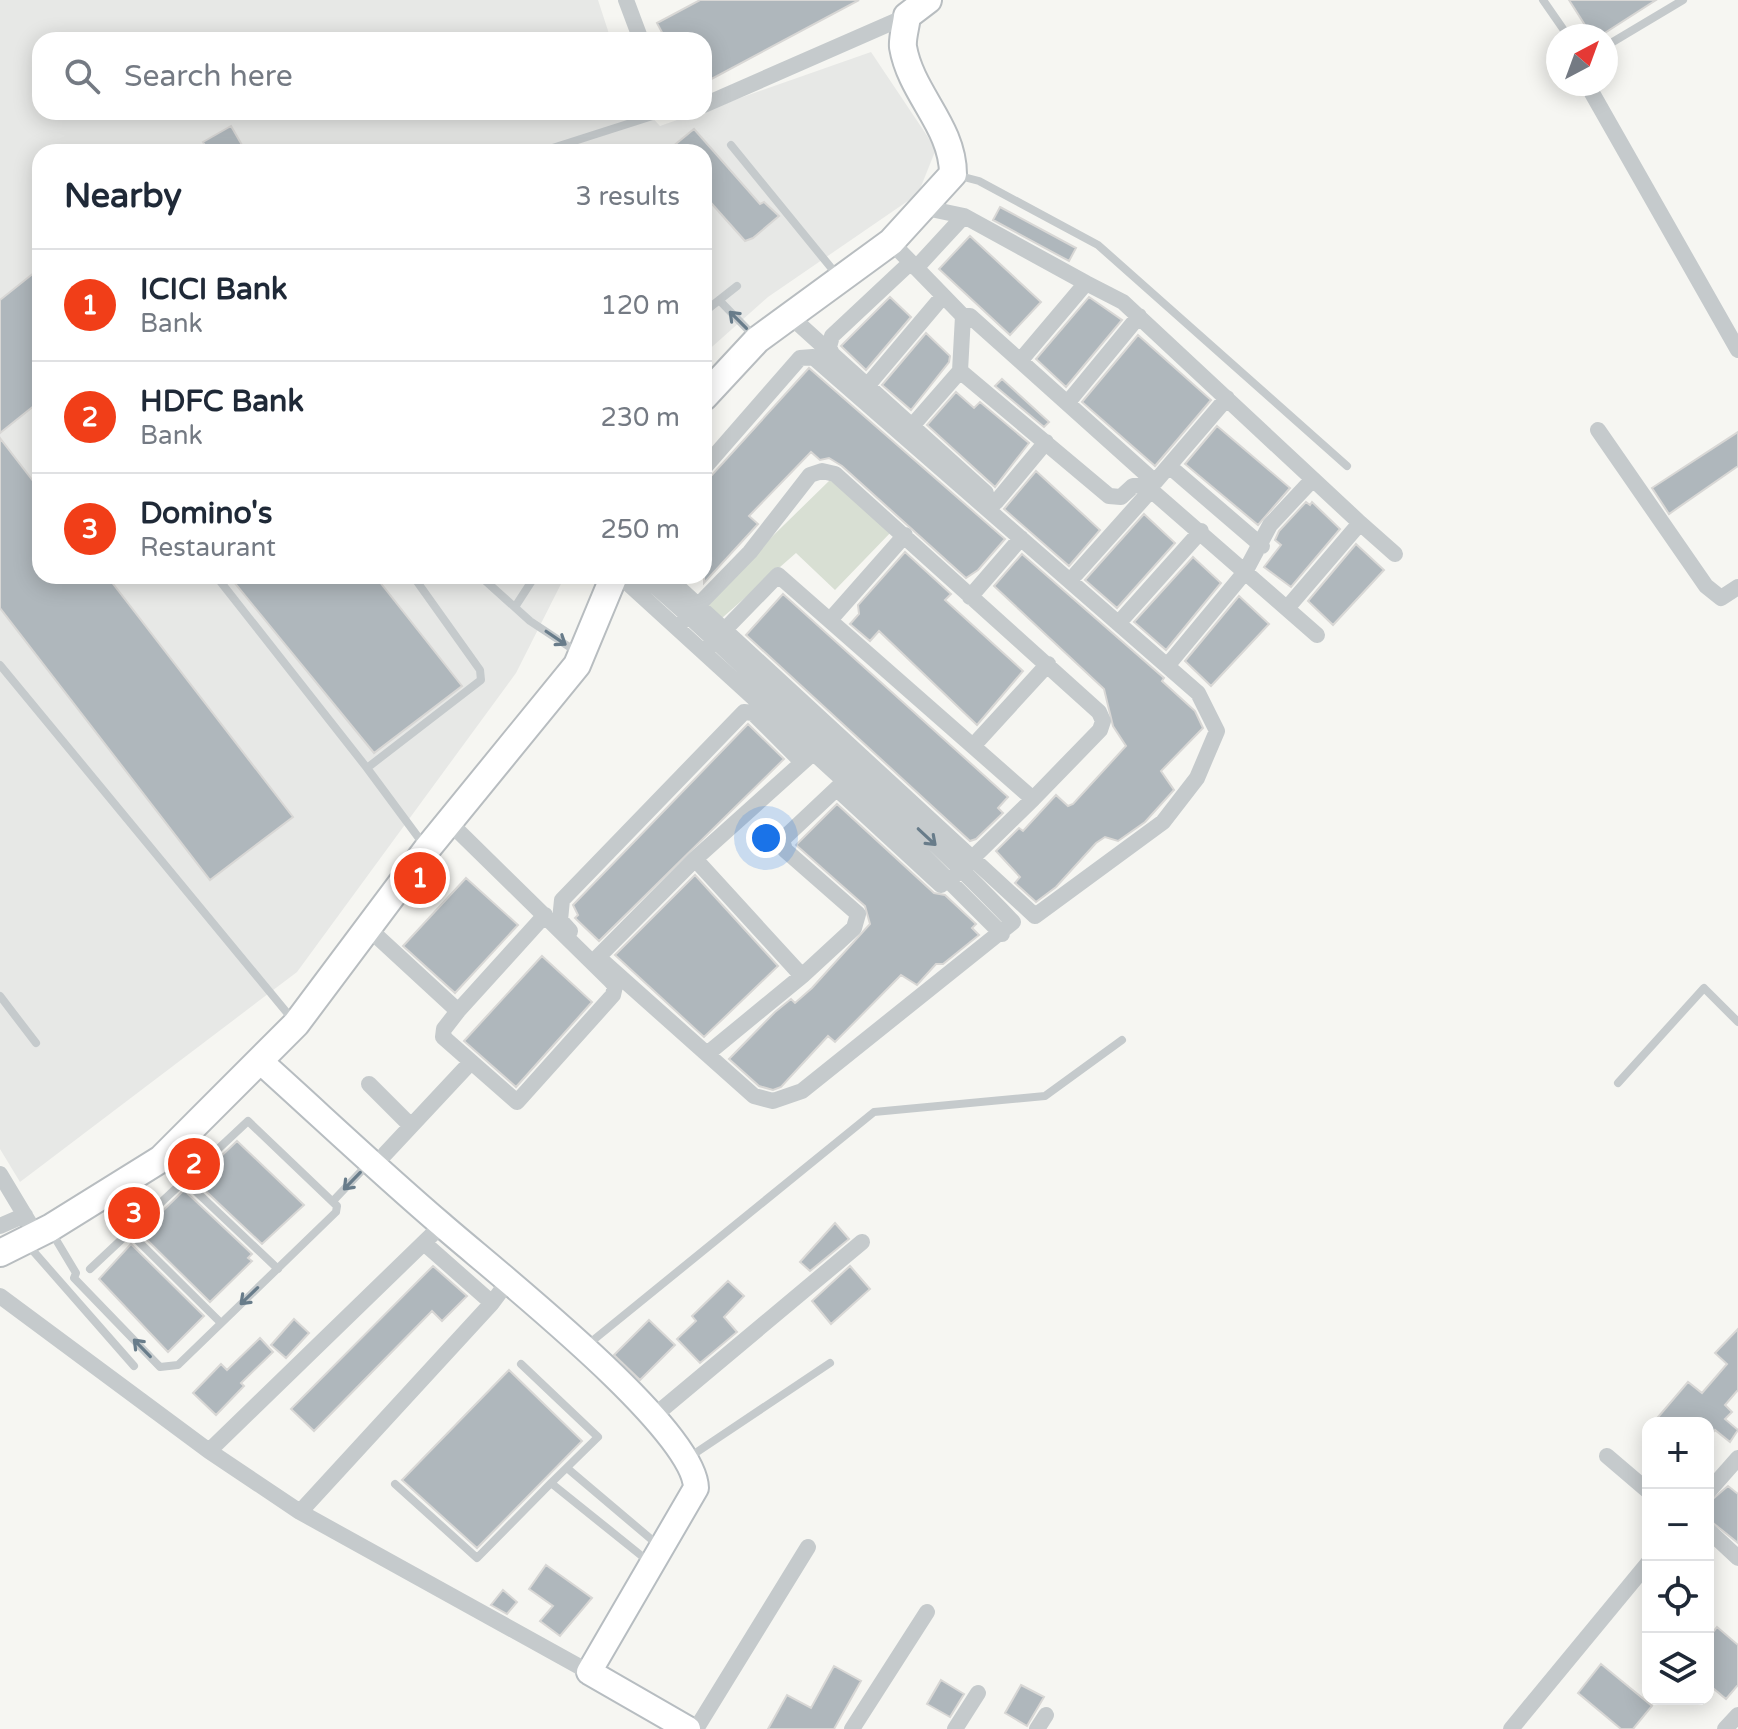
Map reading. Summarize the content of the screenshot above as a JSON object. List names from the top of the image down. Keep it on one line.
{"north":"top right","page":{"search":"Search here","heading":["Nearby","3 results"],"list":[{"mark":"1","name":"ICICI Bank","note":"Bank","value":"120 m"},{"mark":"2","name":"HDFC Bank","note":"Bank","value":"230 m"},{"mark":"3","name":"Domino's","note":"Restaurant","value":"250 m"}],"pins":["1","2","3"],"map_buttons":["+","−"]}}
